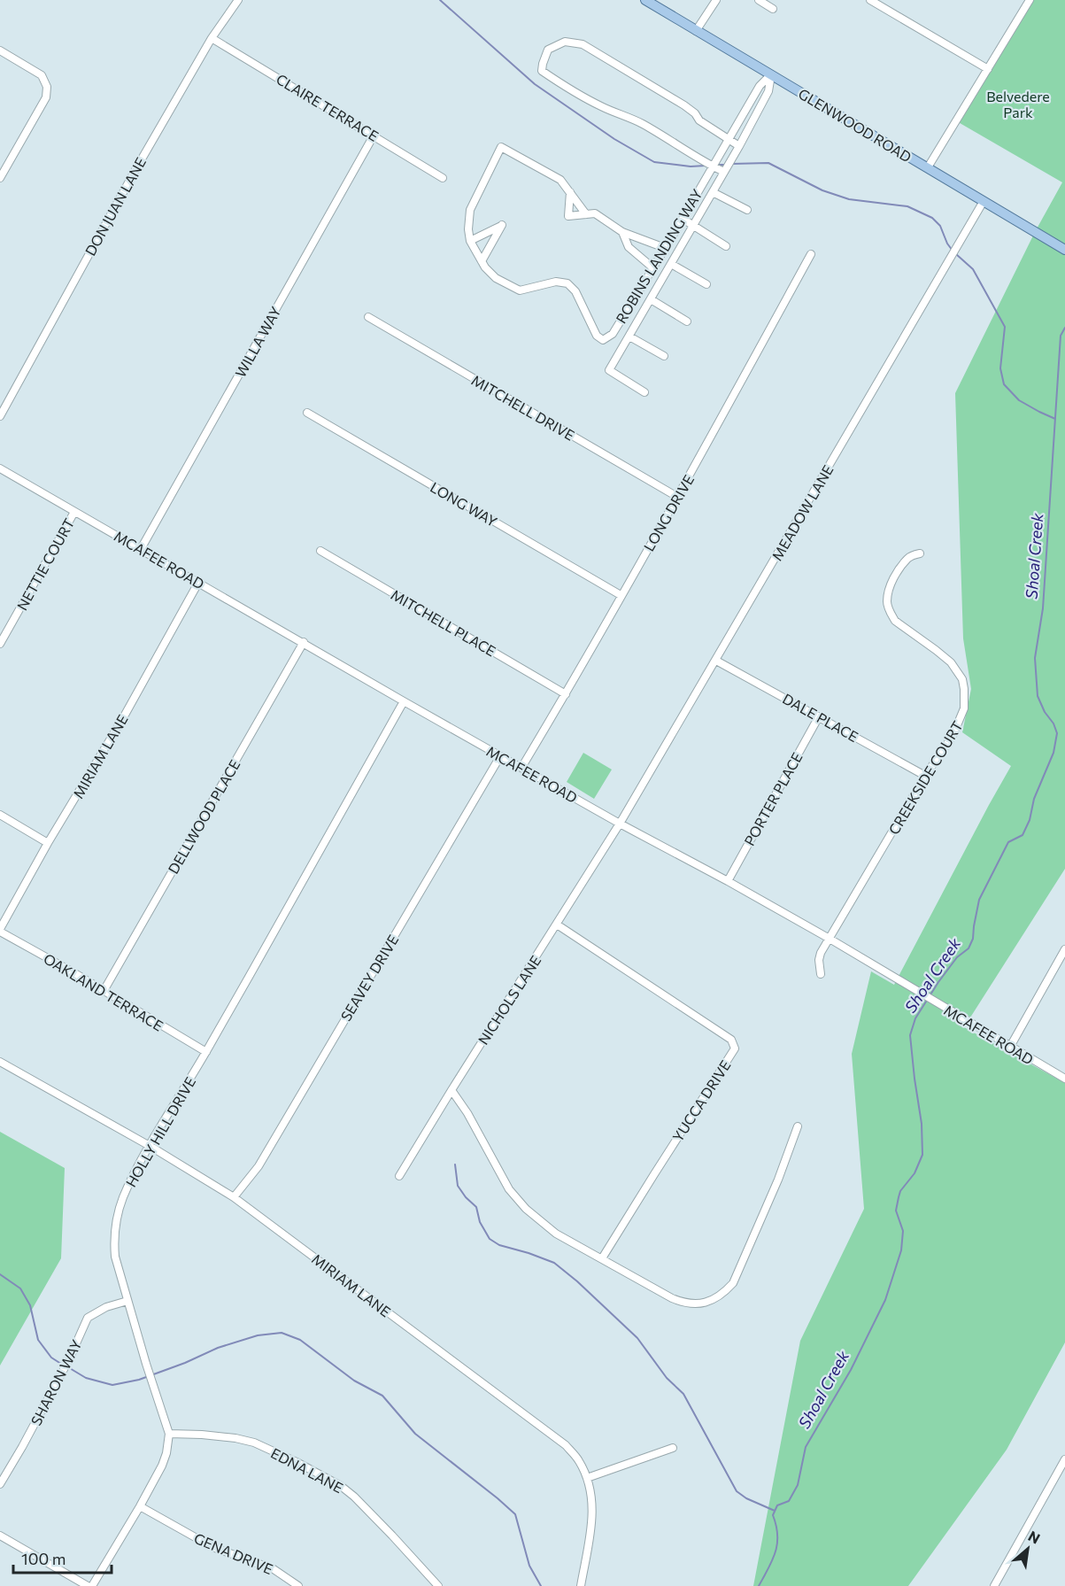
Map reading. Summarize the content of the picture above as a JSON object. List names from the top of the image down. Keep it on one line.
{"streets":{"main road":["GLENWOOD ROAD"],"street":["CLAIRE TERRACE","DON JUAN LANE","ROBINS LANDING WAY","WILLA WAY","MITCHELL DRIVE","LONG WAY","LONG DRIVE","MEADOW LANE","MCAFEE ROAD","NETTIE COURT","MITCHELL PLACE","DALE PLACE","MIRIAM LANE","CREEKSIDE COURT","PORTER PLACE","DELLWOOD PLACE","SEAVEY DRIVE","OAKLAND TERRACE","NICHOLS LANE","YUCCA DRIVE","HOLLY HILL DRIVE","SHARON WAY","EDNA LANE","GENA DRIVE"]},"crossings":[["CLAIRE TERRACE","DON JUAN LANE"],["CLAIRE TERRACE","WILLA WAY"],["GLENWOOD ROAD","ROBINS LANDING WAY"],["GLENWOOD ROAD","MEADOW LANE"],["WILLA WAY","MCAFEE ROAD"],["MITCHELL DRIVE","LONG DRIVE"],["LONG WAY","LONG DRIVE"],["LONG DRIVE","MCAFEE ROAD"],["LONG DRIVE","MITCHELL PLACE"],["MEADOW LANE","MCAFEE ROAD"],["MEADOW LANE","DALE PLACE"],["MEADOW LANE","NICHOLS LANE"],["MCAFEE ROAD","NETTIE COURT"],["MCAFEE ROAD","MIRIAM LANE"],["MCAFEE ROAD","CREEKSIDE COURT"],["MCAFEE ROAD","PORTER PLACE"],["MCAFEE ROAD","DELLWOOD PLACE"],["MCAFEE ROAD","SEAVEY DRIVE"],["MCAFEE ROAD","NICHOLS LANE"],["MCAFEE ROAD","HOLLY HILL DRIVE"],["DALE PLACE","CREEKSIDE COURT"],["DALE PLACE","PORTER PLACE"],["MIRIAM LANE","SEAVEY DRIVE"],["MIRIAM LANE","OAKLAND TERRACE"],["MIRIAM LANE","HOLLY HILL DRIVE"],["DELLWOOD PLACE","OAKLAND TERRACE"],["OAKLAND TERRACE","HOLLY HILL DRIVE"],["NICHOLS LANE","YUCCA DRIVE"],["HOLLY HILL DRIVE","SHARON WAY"],["HOLLY HILL DRIVE","EDNA LANE"],["HOLLY HILL DRIVE","GENA DRIVE"]],"water":["Shoal Creek"],"parks":["Belvedere Park"],"scale_bar":"100 m","north":"top right"}
